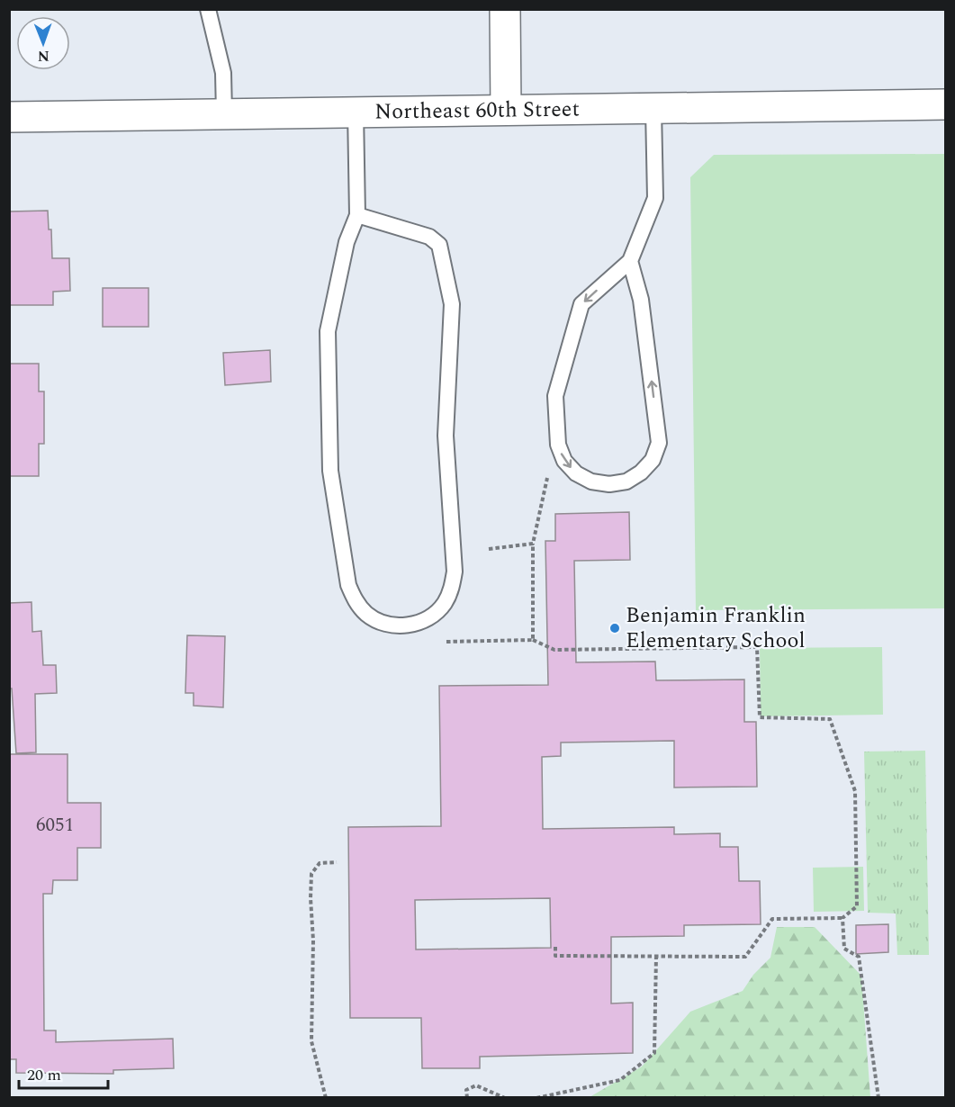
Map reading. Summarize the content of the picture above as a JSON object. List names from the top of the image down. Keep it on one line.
{"streets":{"street":["Northeast 60th Street"]},"places":["Benjamin Franklin Elementary School"],"house_numbers":["6051"],"scale_bar":"20 m","north":"bottom"}
